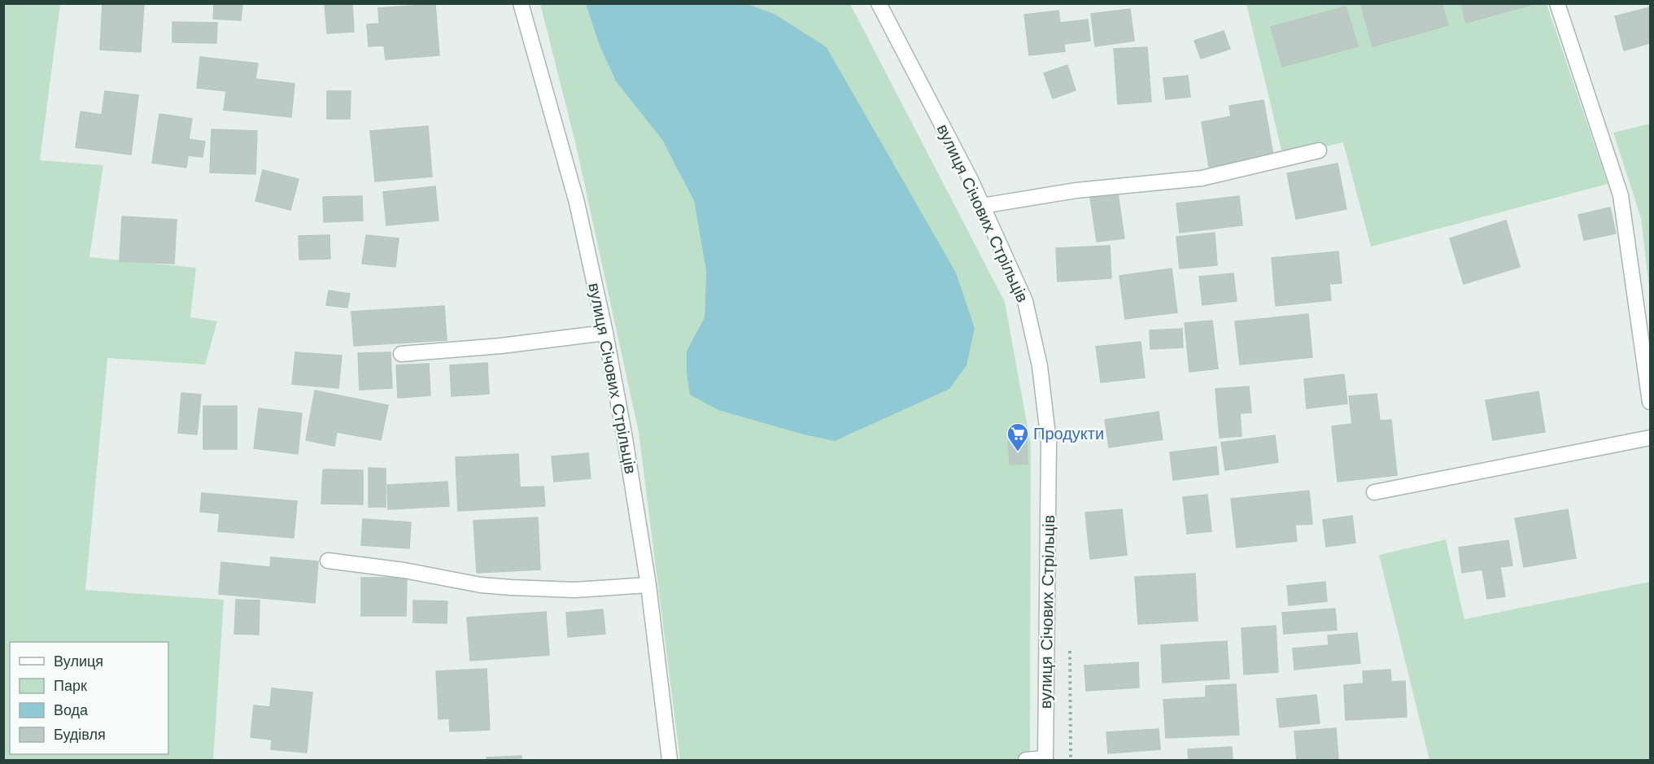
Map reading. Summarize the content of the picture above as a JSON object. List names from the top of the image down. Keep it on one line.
{"streets":{"street":["вулиця Січових Стрільців"]},"places":{"supermarket":["Продукти"]},"legend":["Вулиця","Парк","Вода","Будівля"]}
